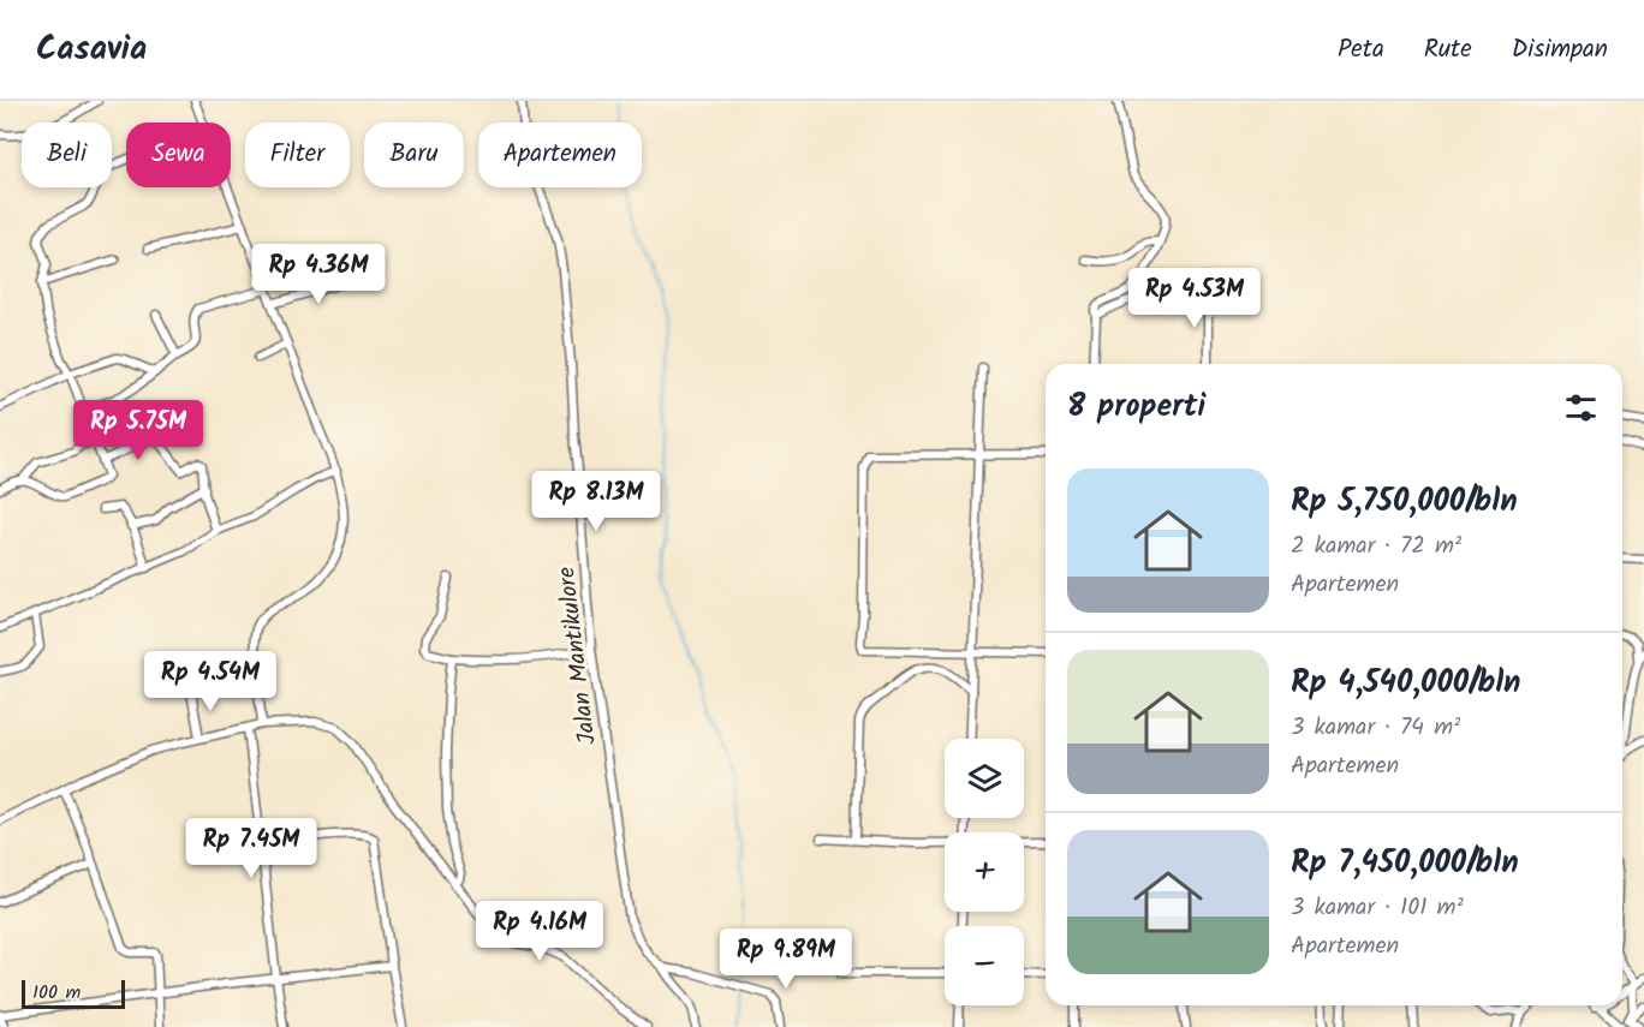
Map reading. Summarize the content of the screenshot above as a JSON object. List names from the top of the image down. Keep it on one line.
{"streets":{"street":["Jalan Mantikulore"]},"scale_bar":"100 m","page":{"header":"Casavia","nav":["Peta","Rute","Disimpan"],"chip":["Beli","Sewa","Filter","Baru","Apartemen"],"price":["Rp 4.36M","Rp 4.53M","Rp 5.75M","Rp 8.13M","Rp 4.54M","Rp 7.45M","Rp 4.16M","Rp 9.89M"],"heading":"8 properti","list":[{"name":"Rp 5,750,000/bln","note":"2 kamar · 72 m² · Apartemen"},{"name":"Rp 4,540,000/bln","note":"3 kamar · 74 m² · Apartemen"},{"name":"Rp 7,450,000/bln","note":"3 kamar · 101 m² · Apartemen"}],"map_buttons":["+","−"],"scale":"100 m"}}
